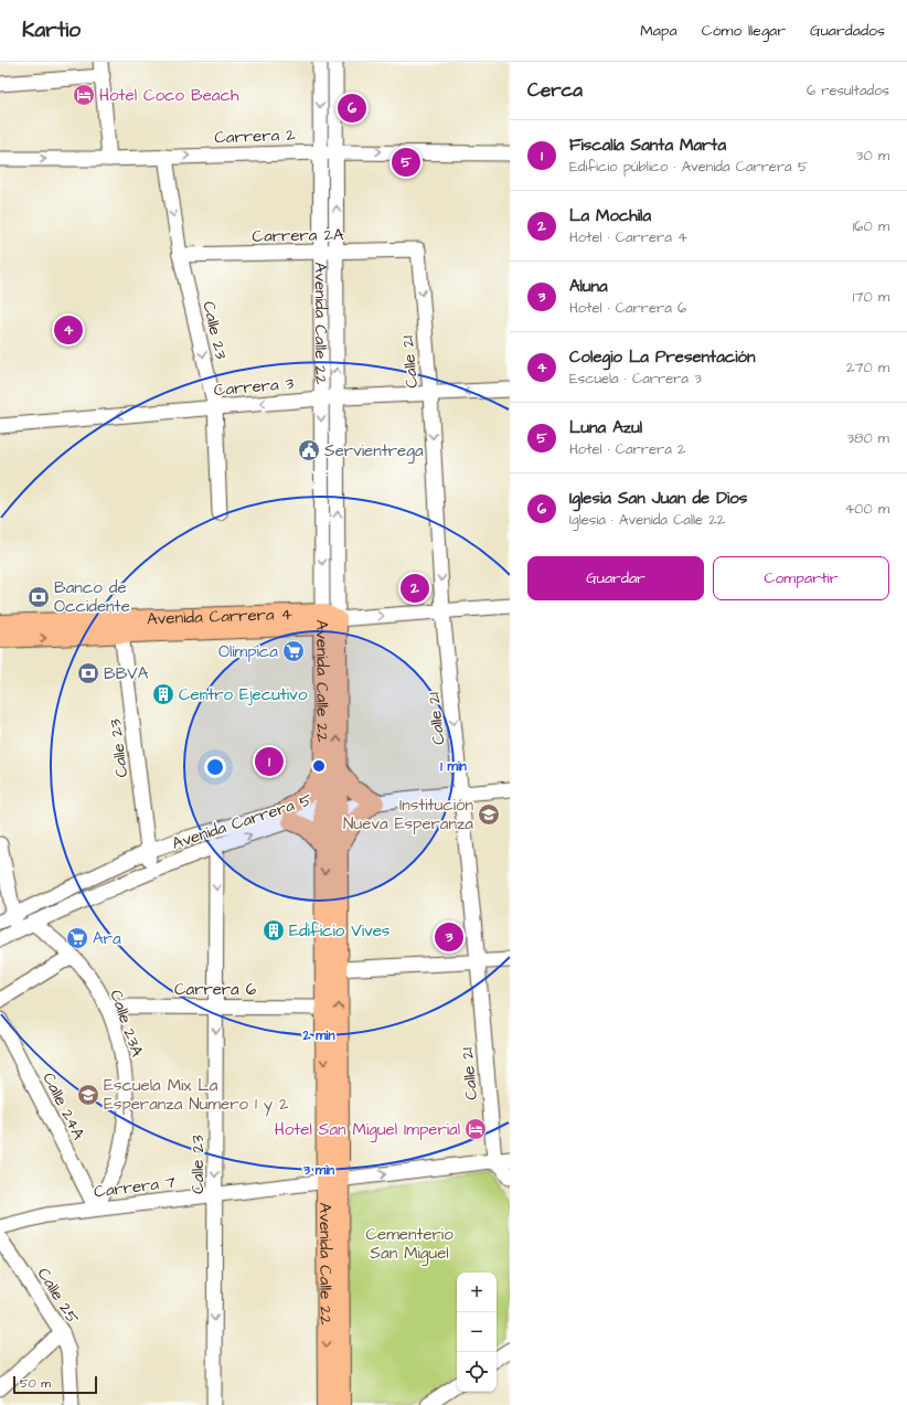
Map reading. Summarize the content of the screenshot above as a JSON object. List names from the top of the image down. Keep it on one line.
{"streets":{"main road":["Avenida Calle 22","Avenida Carrera 4"],"street":["Carrera 2","Carrera 2A","Calle 23","Calle 21","Carrera 3","Avenida Carrera 5","Carrera 6","Calle 23A","Calle 24A","Carrera 7","Calle 25"]},"crossings":[["Carrera 2","Avenida Calle 22"],["Carrera 2","Calle 23"],["Carrera 2A","Avenida Calle 22"],["Carrera 2A","Calle 23"],["Carrera 2A","Calle 21"],["Avenida Calle 22","Carrera 3"],["Avenida Calle 22","Avenida Carrera 4"],["Avenida Calle 22","Avenida Carrera 5"],["Avenida Calle 22","Carrera 6"],["Avenida Calle 22","Carrera 7"],["Calle 23","Carrera 3"],["Calle 23","Avenida Carrera 4"],["Calle 23","Avenida Carrera 5"],["Calle 23","Carrera 6"],["Calle 23","Carrera 7"],["Calle 21","Carrera 3"],["Calle 21","Avenida Carrera 5"],["Calle 21","Carrera 7"],["Avenida Carrera 5","Calle 23A"],["Carrera 6","Calle 23A"],["Calle 23A","Calle 24A"],["Calle 23A","Carrera 7"],["Calle 24A","Carrera 7"]],"one_way":["Carrera 2","Calle 23","Calle 21","Carrera 3"],"parks":["Cementerio San Miguel"],"places":{"hotel":["Hotel Coco Beach","Hotel San Miguel Imperial"],"public building":["Servientrega"],"bank":["Banco de Occidente","BBVA"],"supermarket":["Olímpica","Ara"],"building":["Centro Ejecutivo","Edificio Vives"],"school or university":["Institución Nueva Esperanza","Escuela Mix La Esperanza Numero 1 y 2"]},"scale_bar":"50 m","page":{"header":"Kartio","nav":["Mapa","Cómo llegar","Guardados"],"heading":["Cerca","6 resultados"],"pins":["6","5","4","2","1","3"],"list":[{"mark":"1","name":"Fiscalía Santa Marta","note":"Edificio público · Avenida Carrera 5","value":"30 m"},{"mark":"2","name":"La Mochila","note":"Hotel · Carrera 4","value":"160 m"},{"mark":"3","name":"Aluna","note":"Hotel · Carrera 6","value":"170 m"},{"mark":"4","name":"Colegio La Presentación","note":"Escuela · Carrera 3","value":"270 m"},{"mark":"5","name":"Luna Azul","note":"Hotel · Carrera 2","value":"380 m"},{"mark":"6","name":"Iglesia San Juan de Dios","note":"Iglesia · Avenida Calle 22","value":"400 m"}],"buttons":["Guardar","Compartir"],"map_buttons":["+","−"],"scale":"50 m"},"rings":["1 min","2 min","3 min"]}
